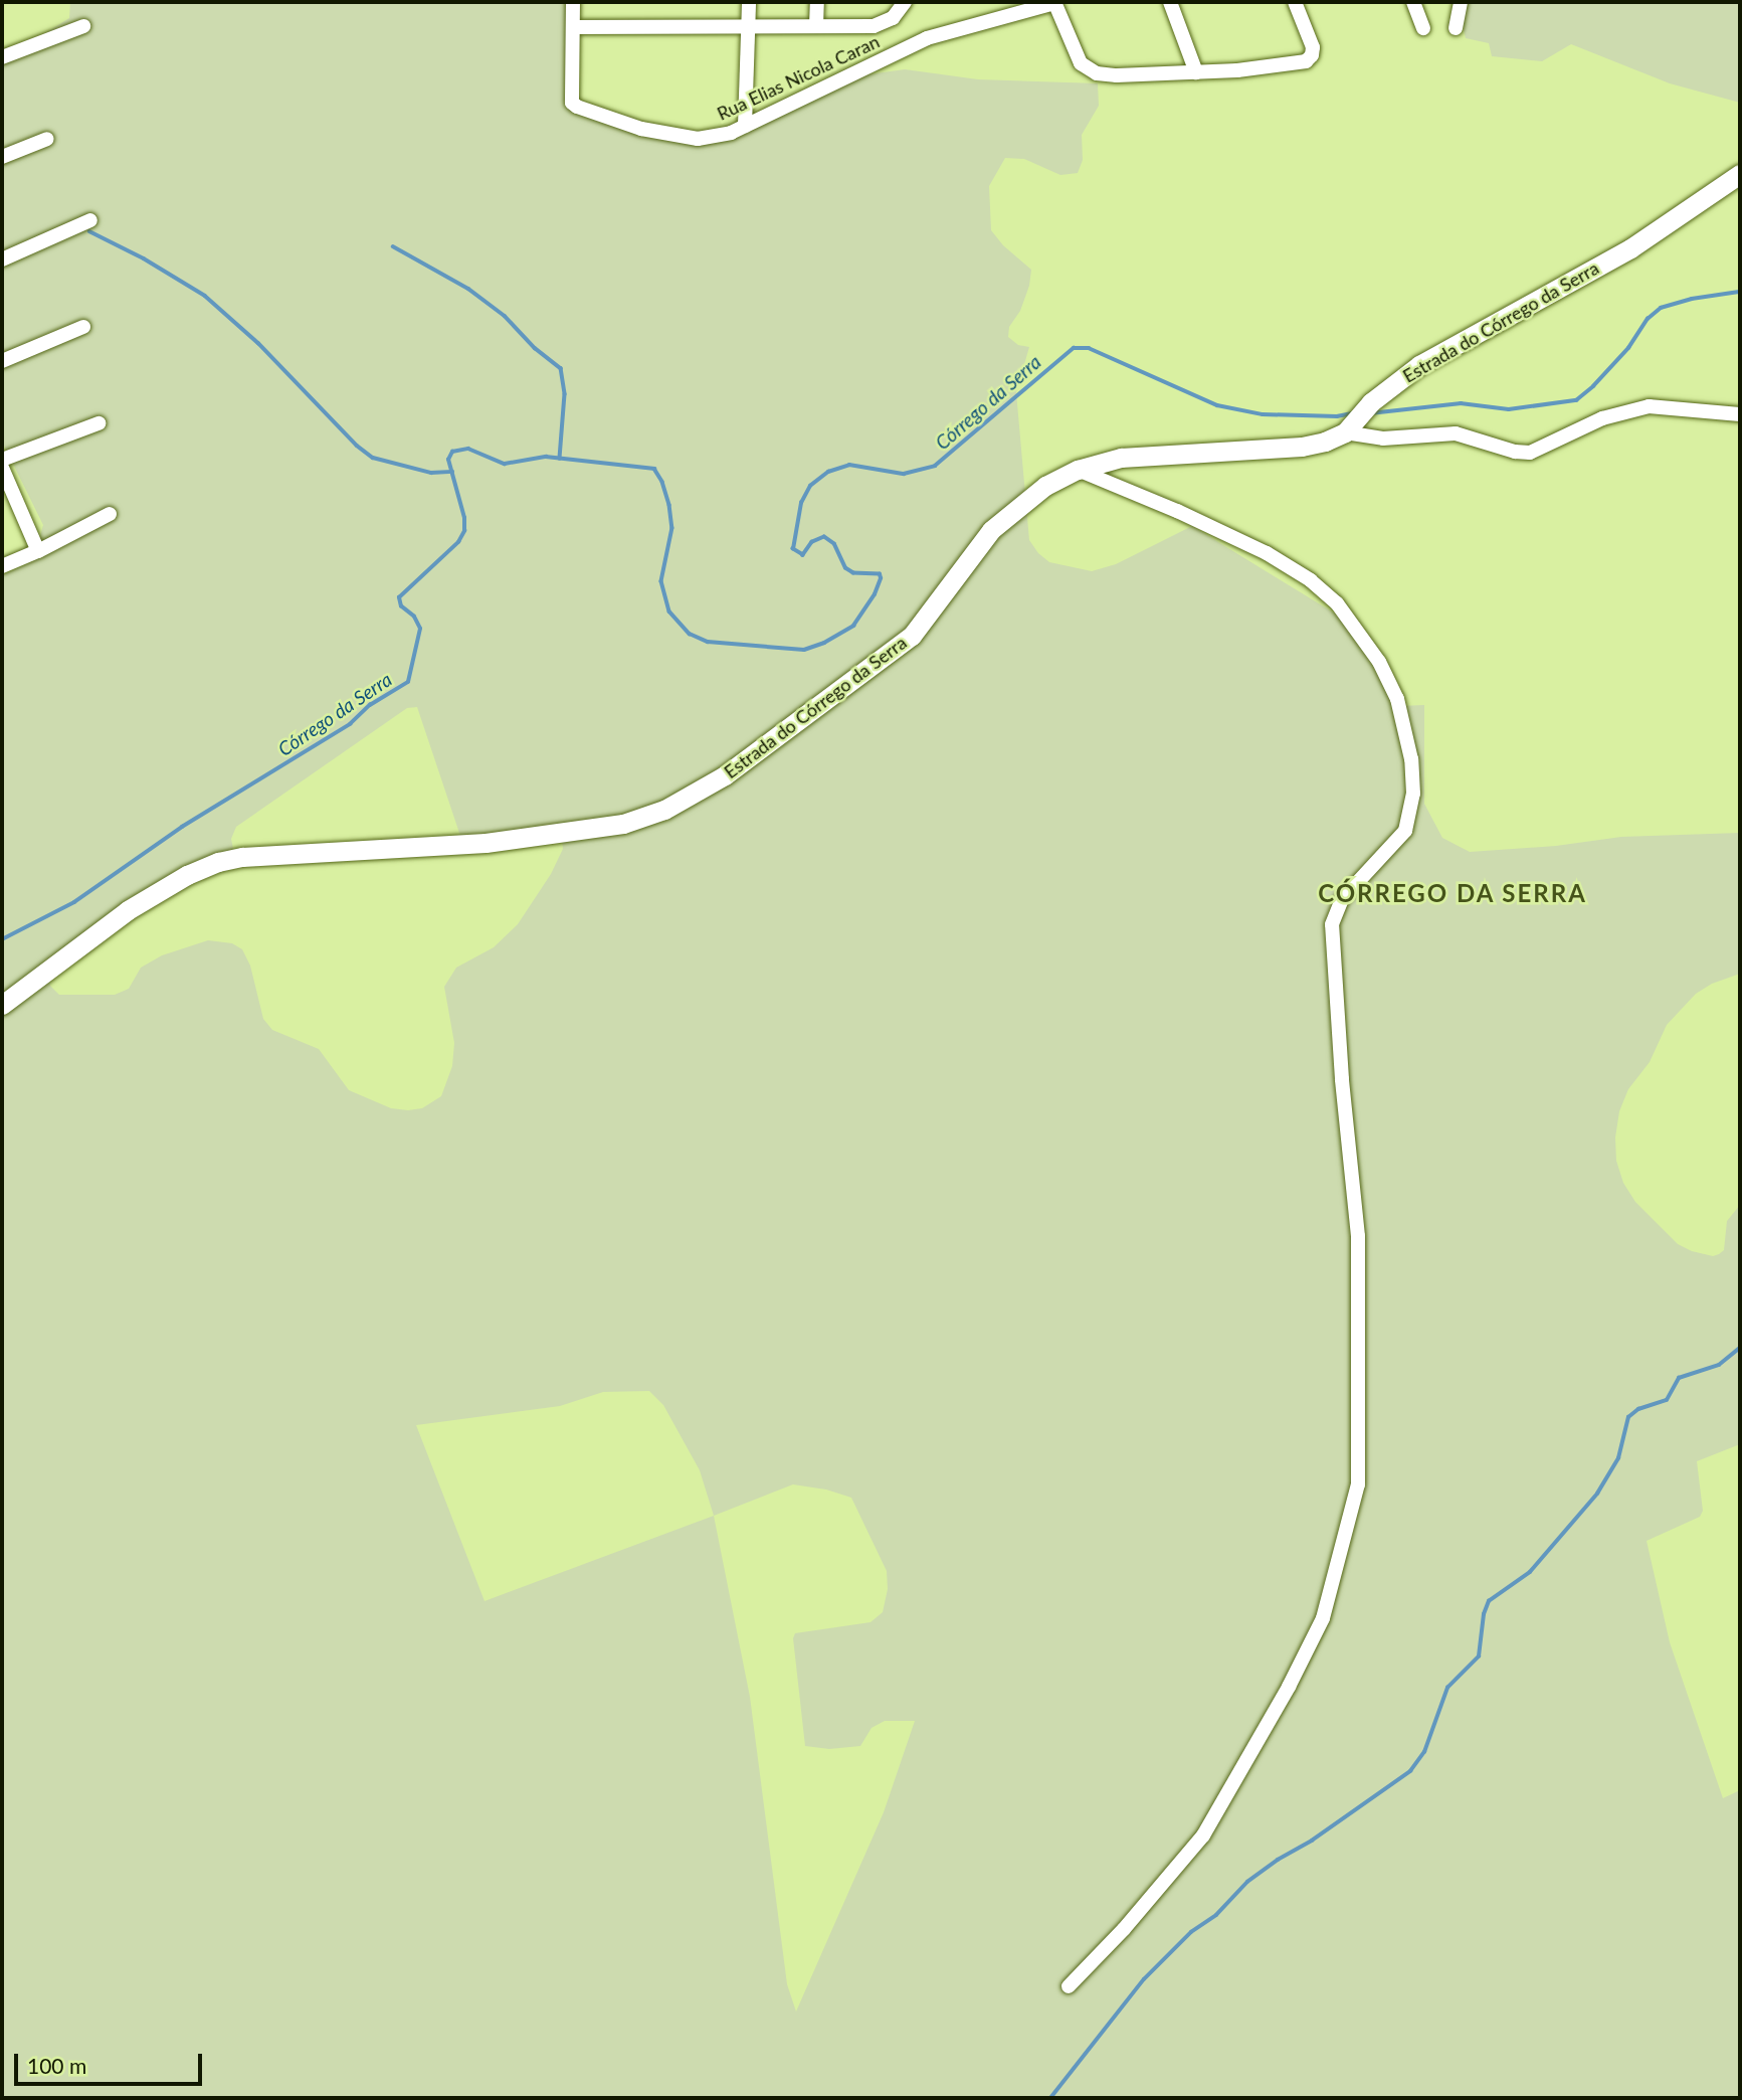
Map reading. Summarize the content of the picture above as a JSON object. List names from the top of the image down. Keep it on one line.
{"streets":{"street":["Rua Elias Nicola Caran","Estrada do Córrego da Serra"]},"districts":["CÓRREGO DA SERRA"],"water":["Córrego da Serra"],"scale_bar":"100 m"}
